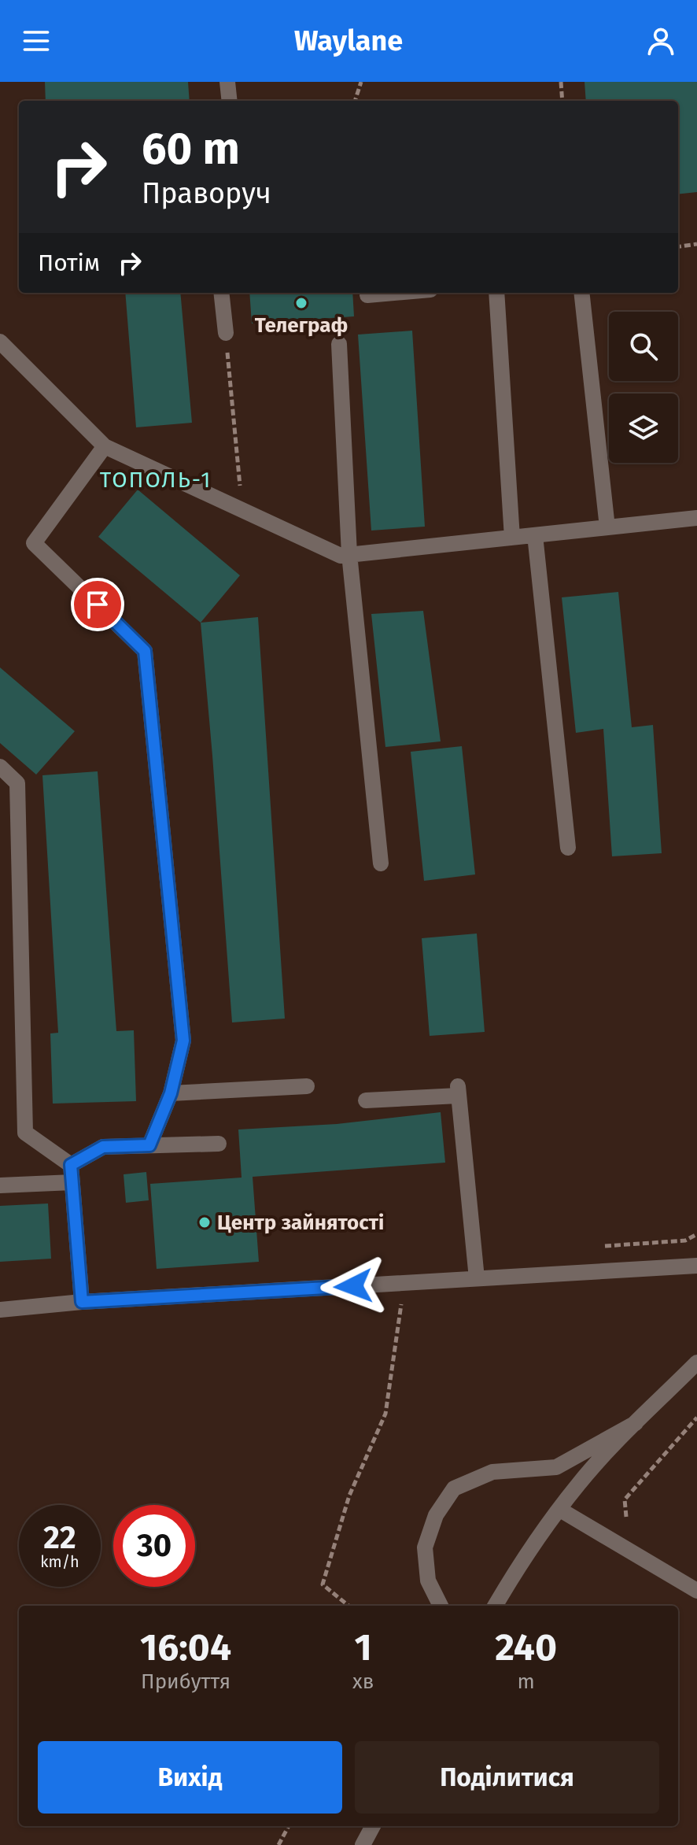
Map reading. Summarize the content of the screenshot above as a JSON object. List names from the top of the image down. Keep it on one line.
{"districts":["ТОПОЛЬ-1"],"places":["Телеграф","Центр зайнятості"],"page":{"header":"Waylane","turn":["60 m","Праворуч"],"then":"Потім","speed":"22 km/h","limit":"30","eta":["16:04","Прибуття","1","хв","240","m"],"buttons":["Вихід","Поділитися"]}}
